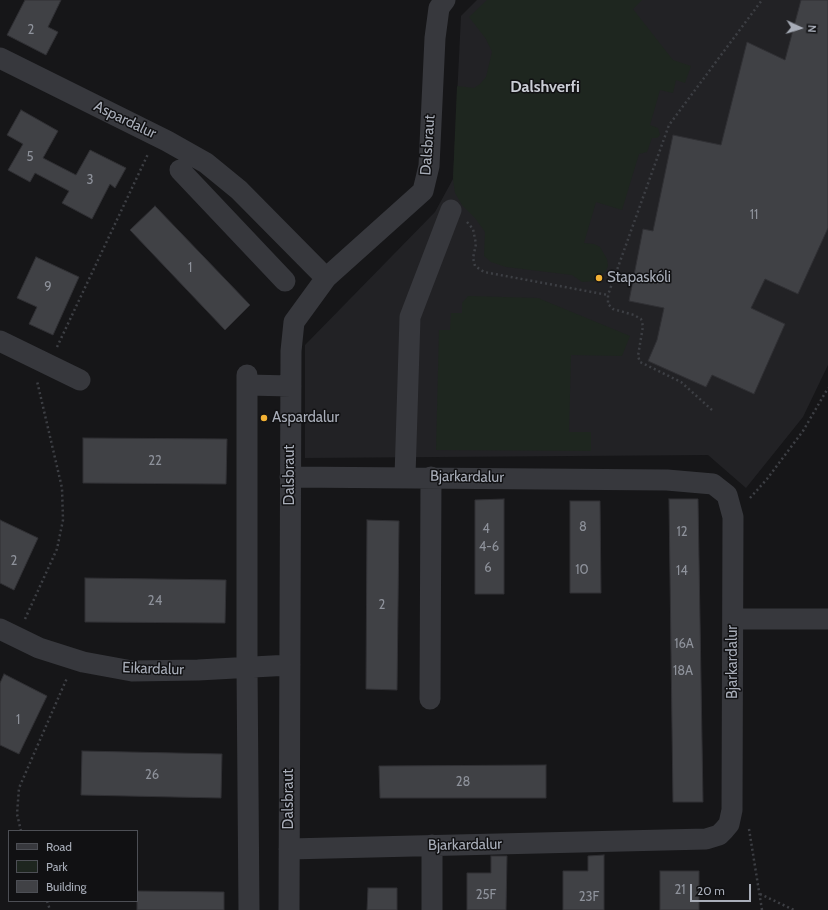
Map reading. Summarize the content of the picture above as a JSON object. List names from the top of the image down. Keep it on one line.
{"streets":{"street":["Aspardalur","Dalsbraut","Bjarkardalur","Eikardalur"]},"crossings":[["Aspardalur","Dalsbraut"],["Dalsbraut","Bjarkardalur"],["Dalsbraut","Eikardalur"]],"districts":["Dalshverfi"],"places":["Stapaskóli","Aspardalur"],"house_numbers":["2","5","3","11","1","9","22","8","4","12","4-6","2","6","10","14","24","2","16A","18A","1","26","28","21","25F","23F"],"legend":["Road","Park","Building"],"scale_bar":"20 m","north":"right"}
